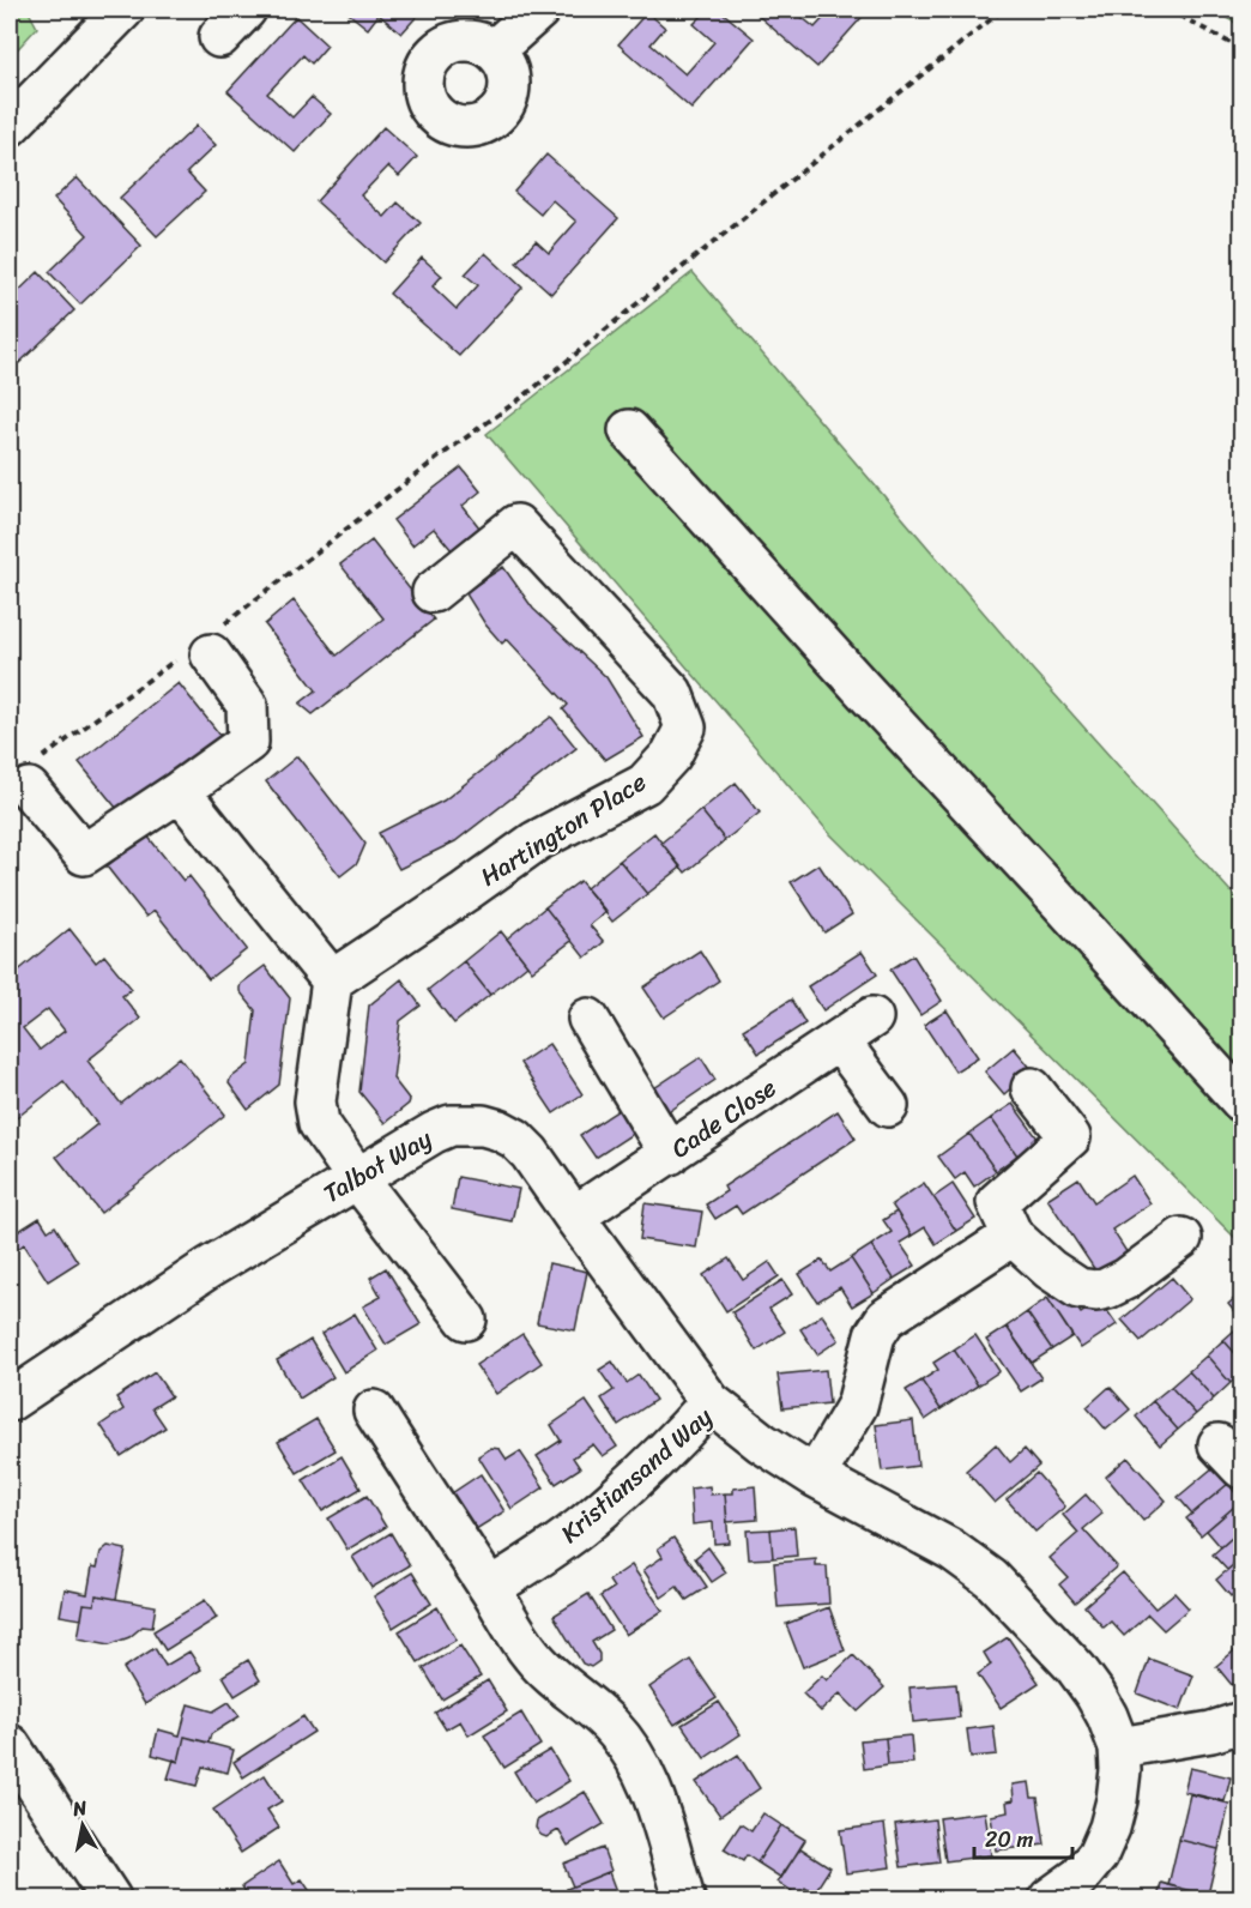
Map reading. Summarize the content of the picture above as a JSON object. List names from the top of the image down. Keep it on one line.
{"streets":{"street":["Hartington Place","Cade Close","Talbot Way","Kristiansand Way"]},"crossings":[["Cade Close","Talbot Way"],["Talbot Way","Kristiansand Way"]],"scale_bar":"20 m","north":"top"}
